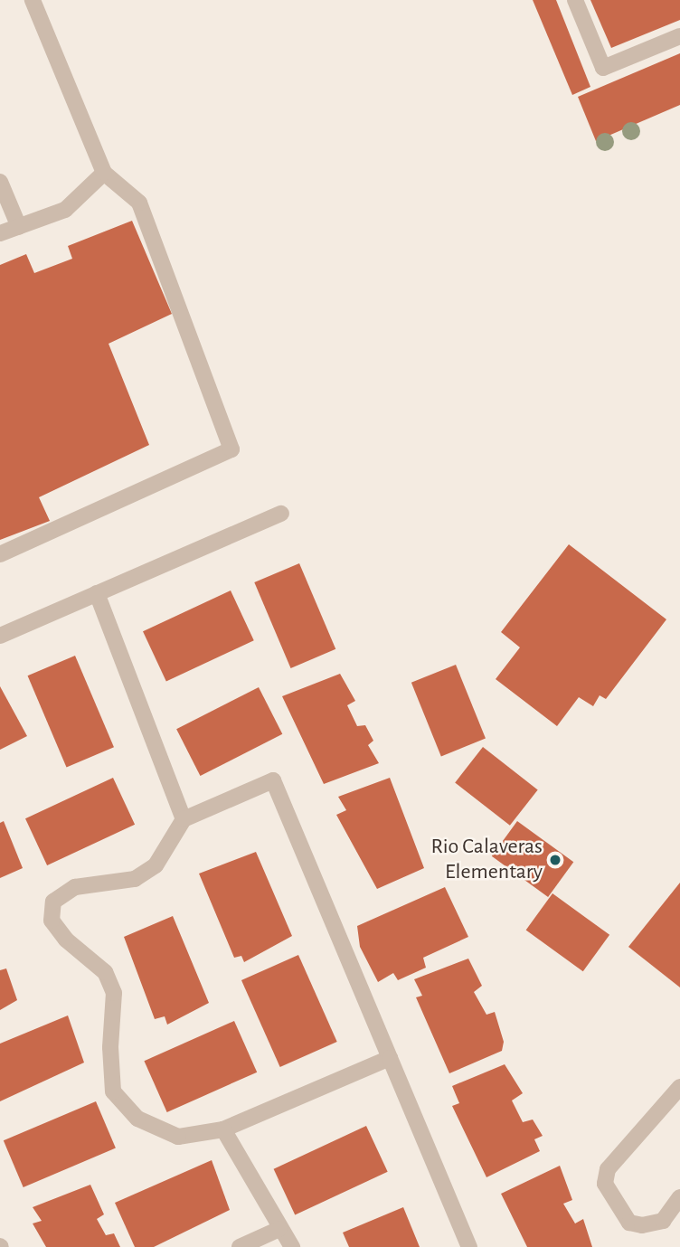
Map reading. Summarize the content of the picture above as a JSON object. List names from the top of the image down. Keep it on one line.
{"places":["Rio Calaveras Elementary"]}
